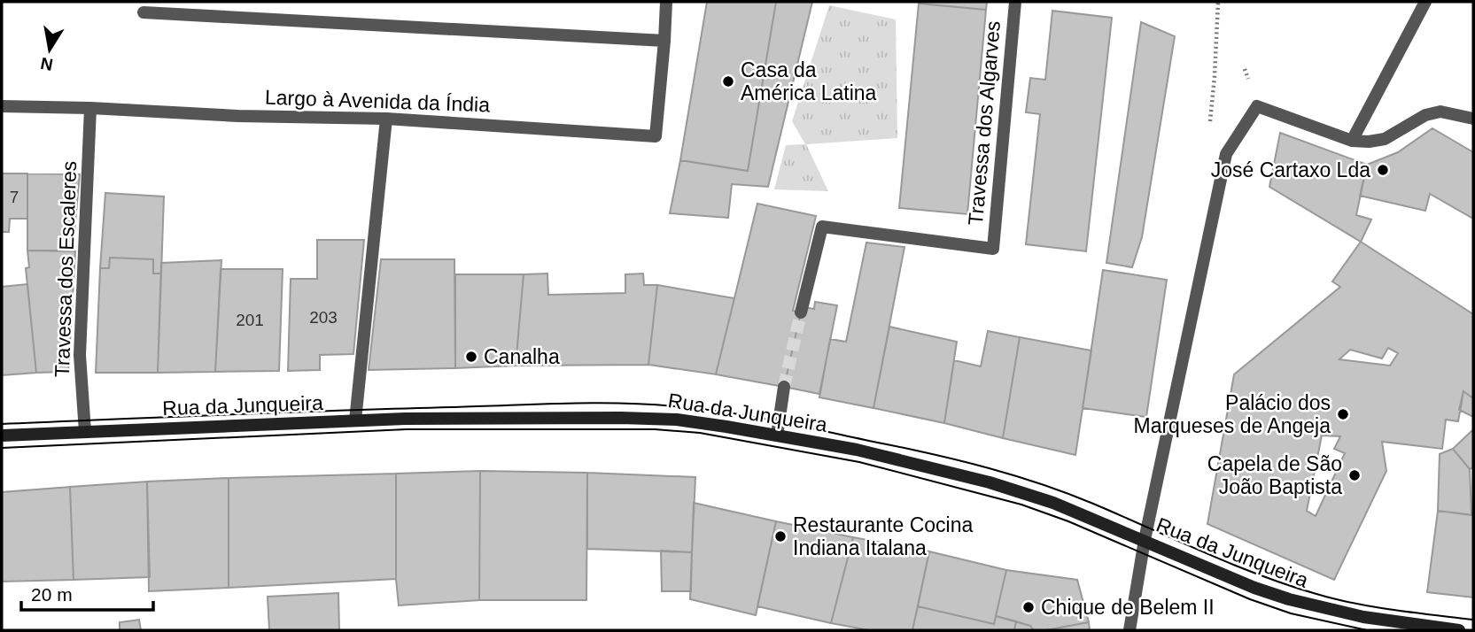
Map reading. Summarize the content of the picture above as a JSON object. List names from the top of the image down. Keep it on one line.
{"streets":{"main road":["Rua da Junqueira"],"street":["Largo à Avenida da Índia","Travessa dos Algarves","Travessa dos Escaleres"]},"crossings":[["Largo à Avenida da Índia","Travessa dos Escaleres"],["Travessa dos Escaleres","Rua da Junqueira"]],"places":["Casa da América Latina","José Cartaxo Lda","Canalha","Palácio dos Marqueses de Angeja","Capela de São João Baptista","Restaurante Cocina Indiana Italana","Chique de Belem II"],"house_numbers":["7","203","201"],"scale_bar":"20 m","north":"bottom"}
